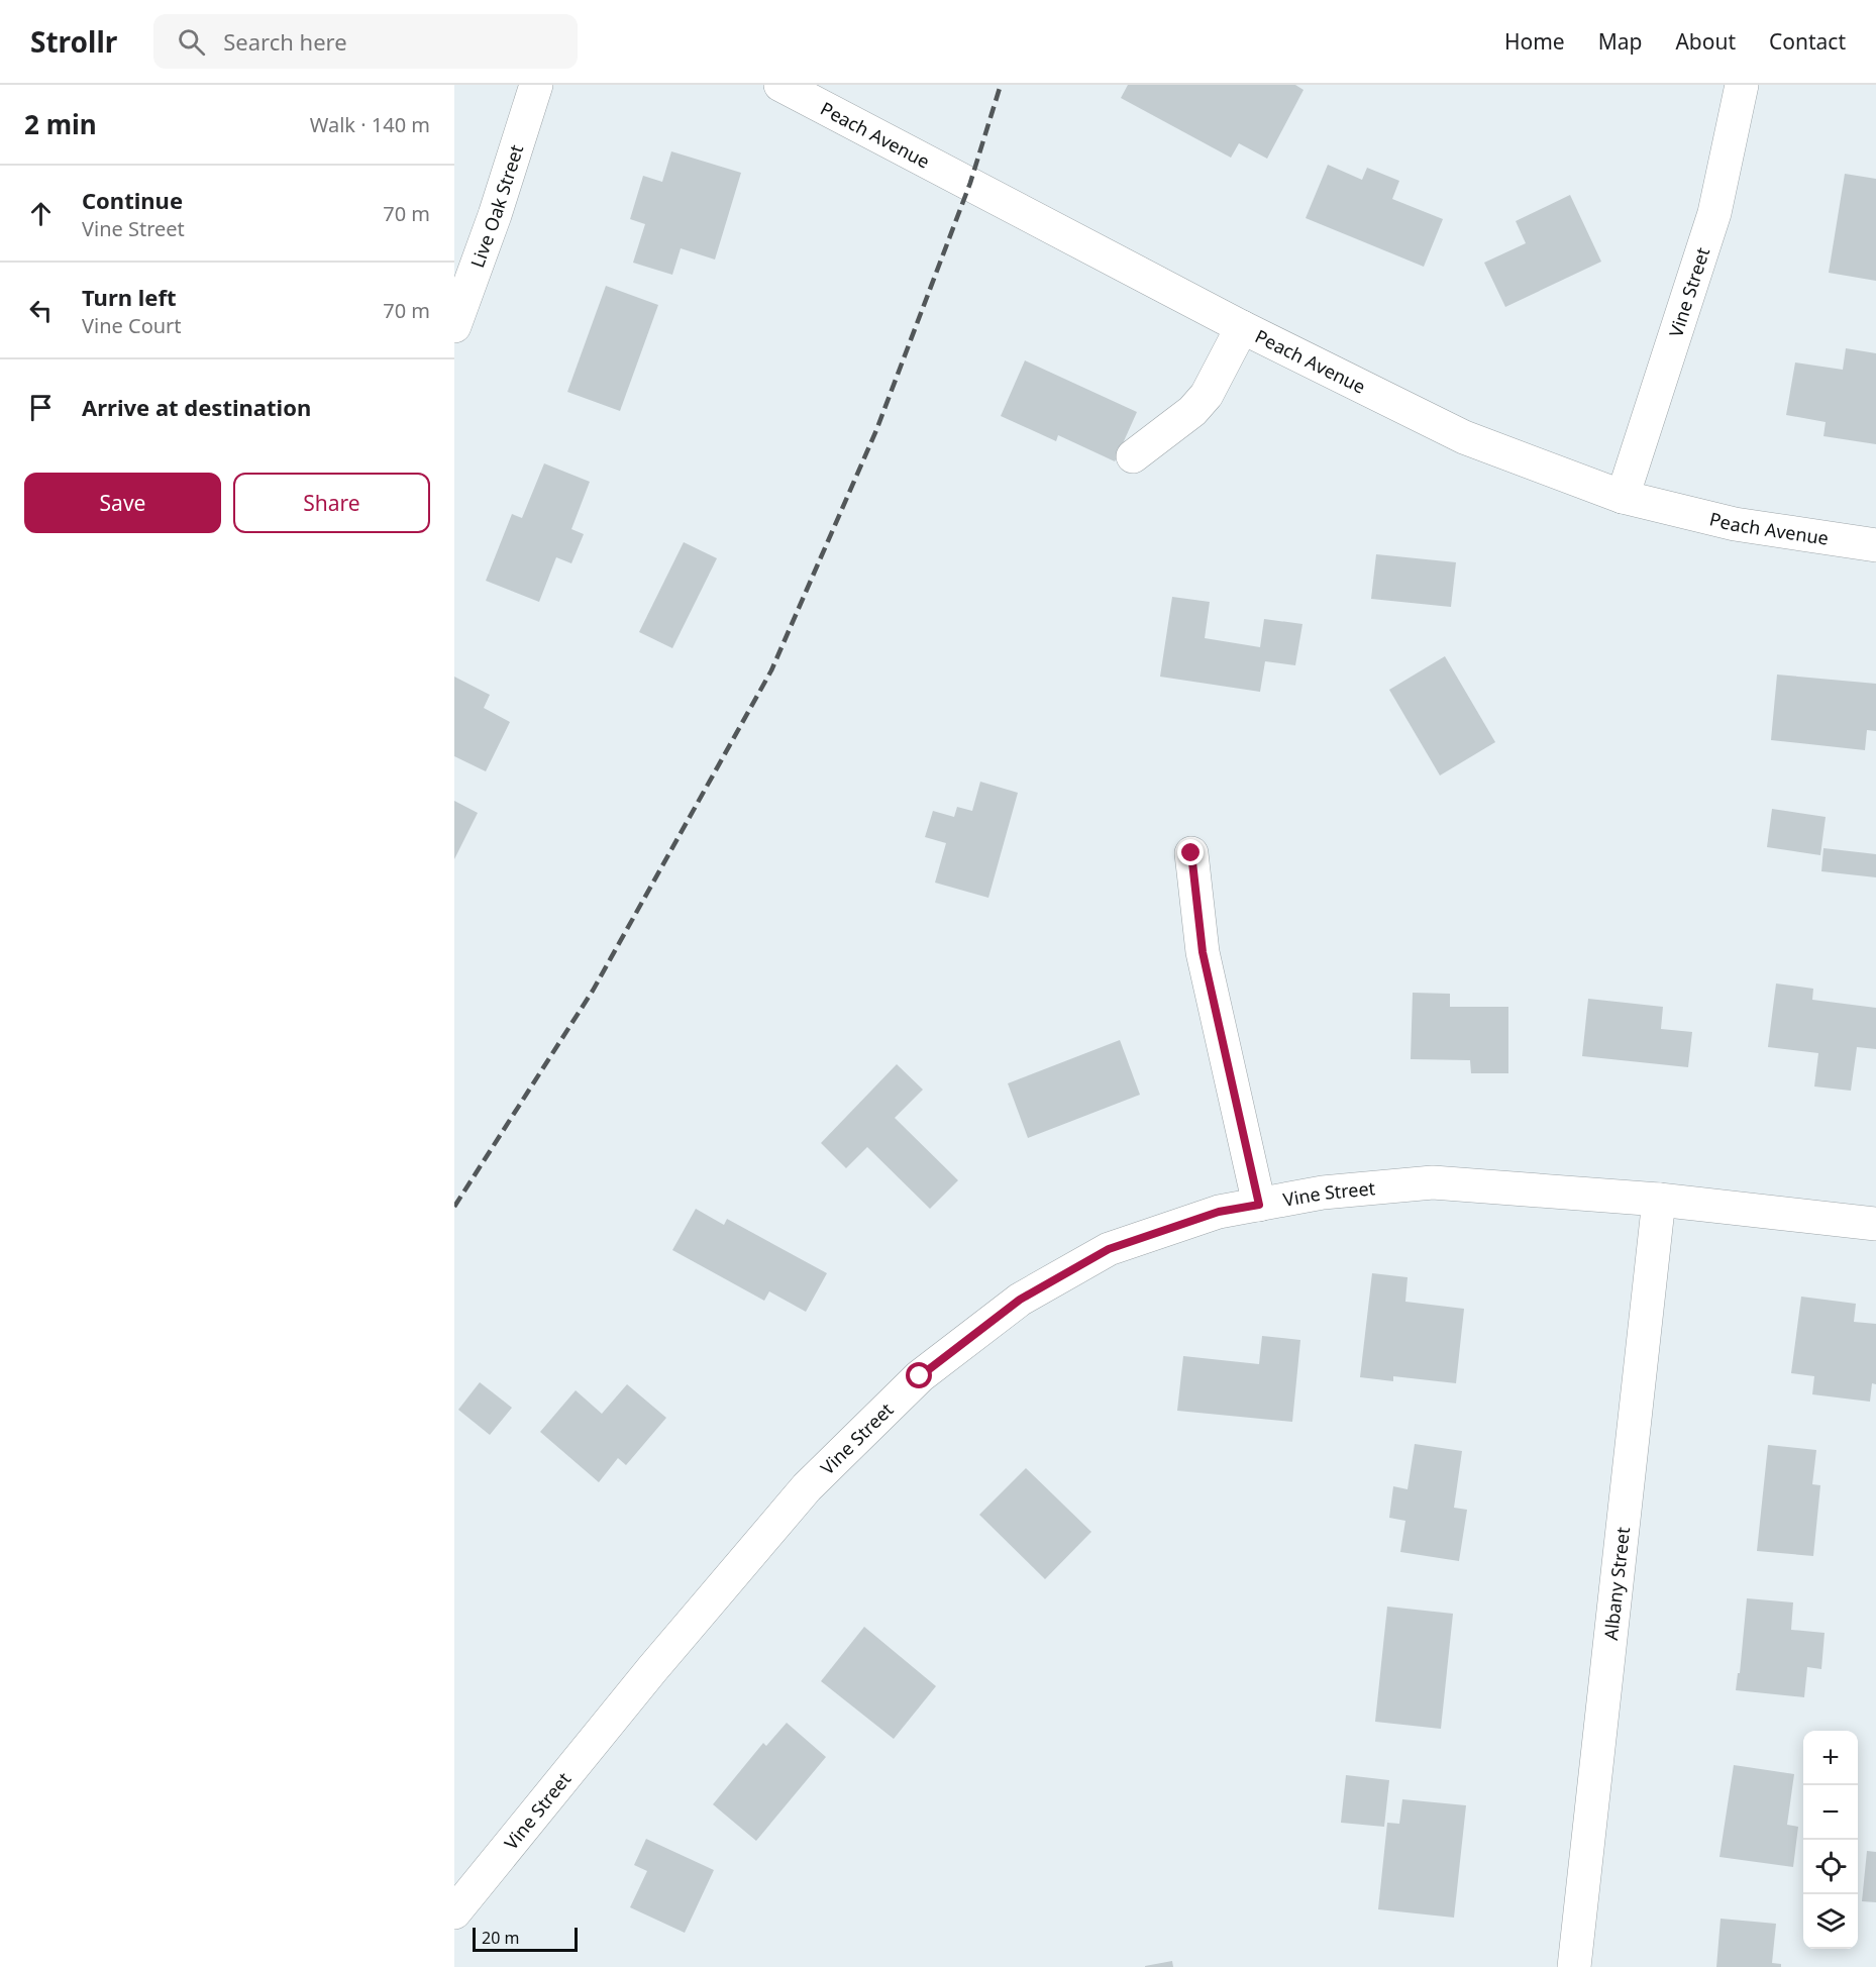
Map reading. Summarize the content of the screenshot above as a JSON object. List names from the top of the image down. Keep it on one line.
{"streets":{"street":["Peach Avenue","Live Oak Street","Vine Street","Albany Street"]},"crossings":[["Peach Avenue","Vine Street"],["Vine Street","Albany Street"]],"scale_bar":"20 m","page":{"header":"Strollr","search":"Search here","nav":["Home","Map","About","Contact"],"heading":["2 min","Walk · 140 m"],"list":[["Continue","Vine Street","70 m"],["Turn left","Vine Court","70 m"],"Arrive at destination"],"buttons":["Save","Share"],"map_buttons":["+","−"],"scale":"20 m"}}
